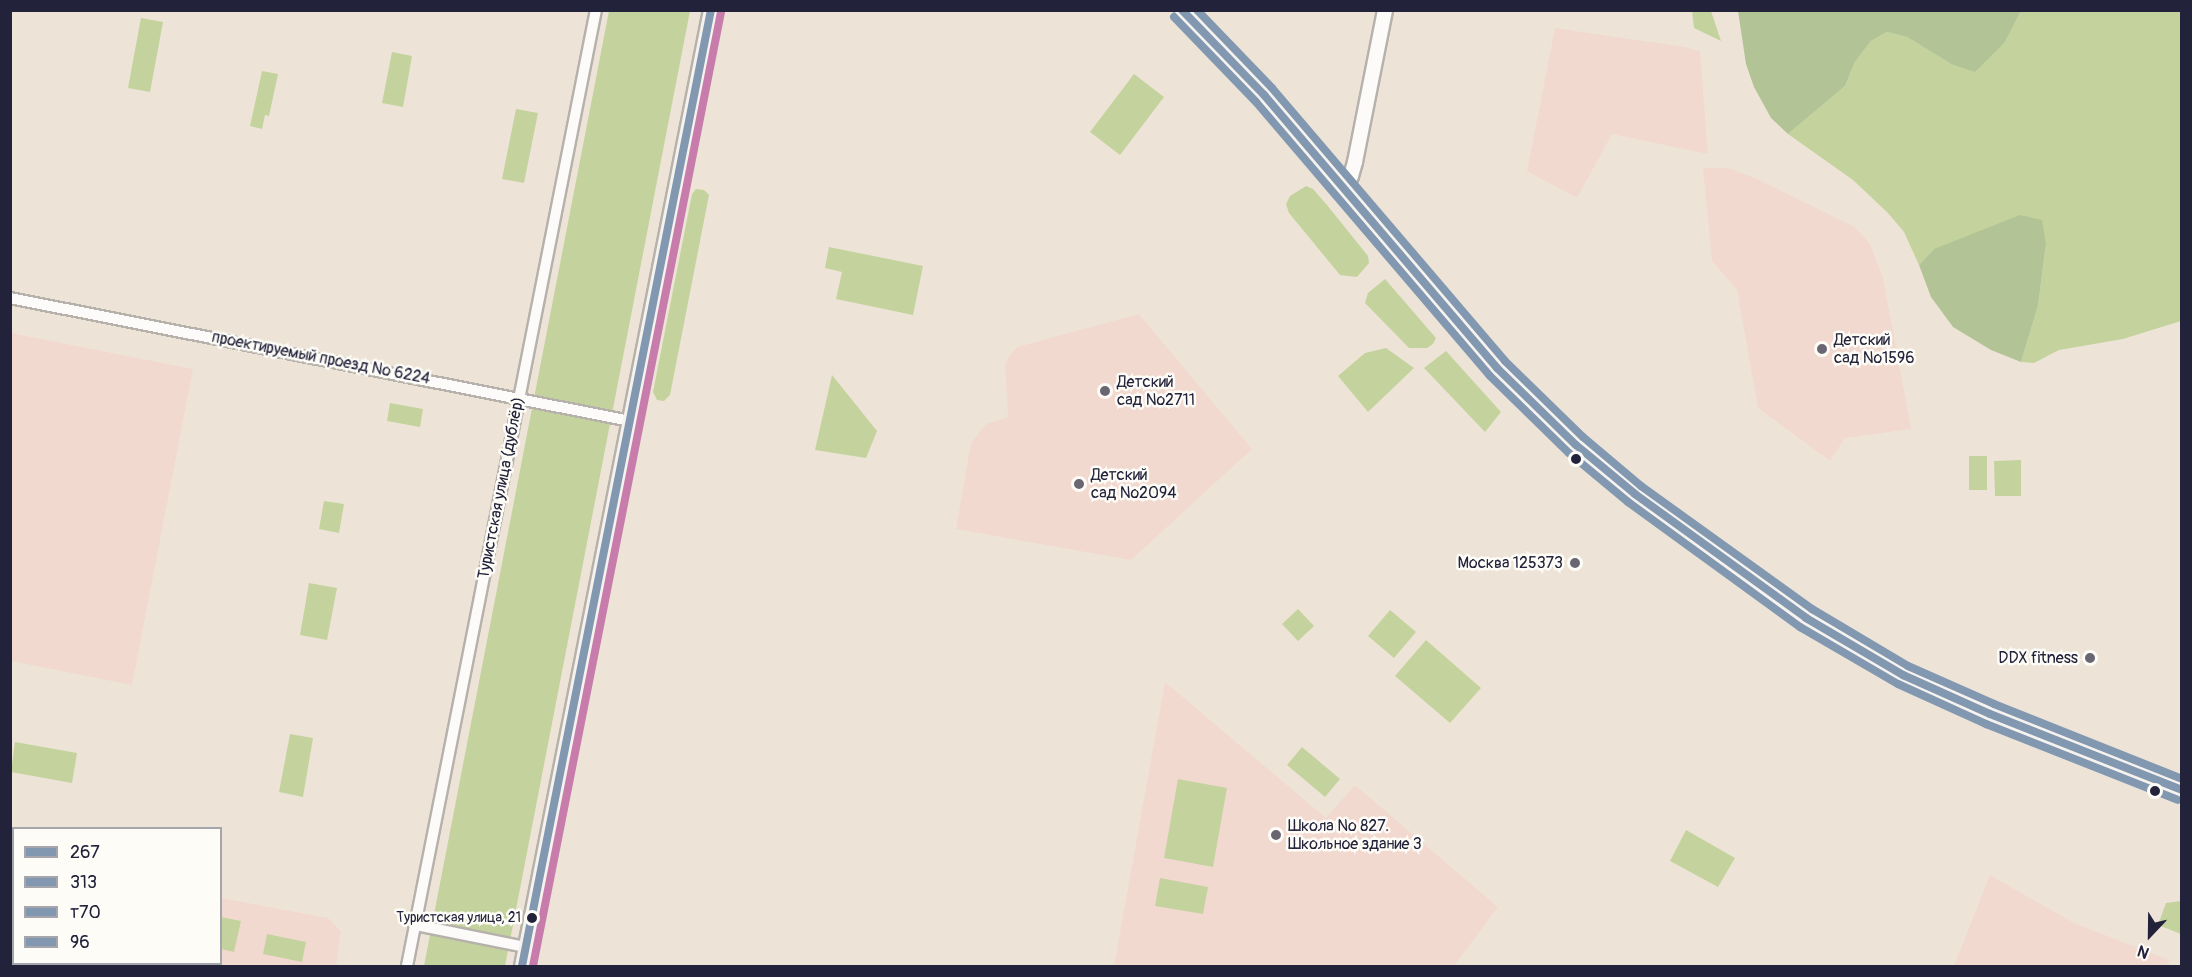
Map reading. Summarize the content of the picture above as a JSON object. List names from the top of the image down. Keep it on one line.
{"streets":{"street":["проектируемый проезд № 6224","Туристская улица (дублёр)"]},"crossings":[["проектируемый проезд № 6224","Туристская улица (дублёр)"]],"places":["Детский сад №1596","Детский сад №2711","Детский сад №2094","Москва 125373","DDX fitness","Школа № 827. Школьное здание 3","Туристская улица, 21"],"lines":["transit line 267","transit line т70","transit line 96","transit line 313"],"legend":["267","313","т70","96"],"north":"bottom"}
